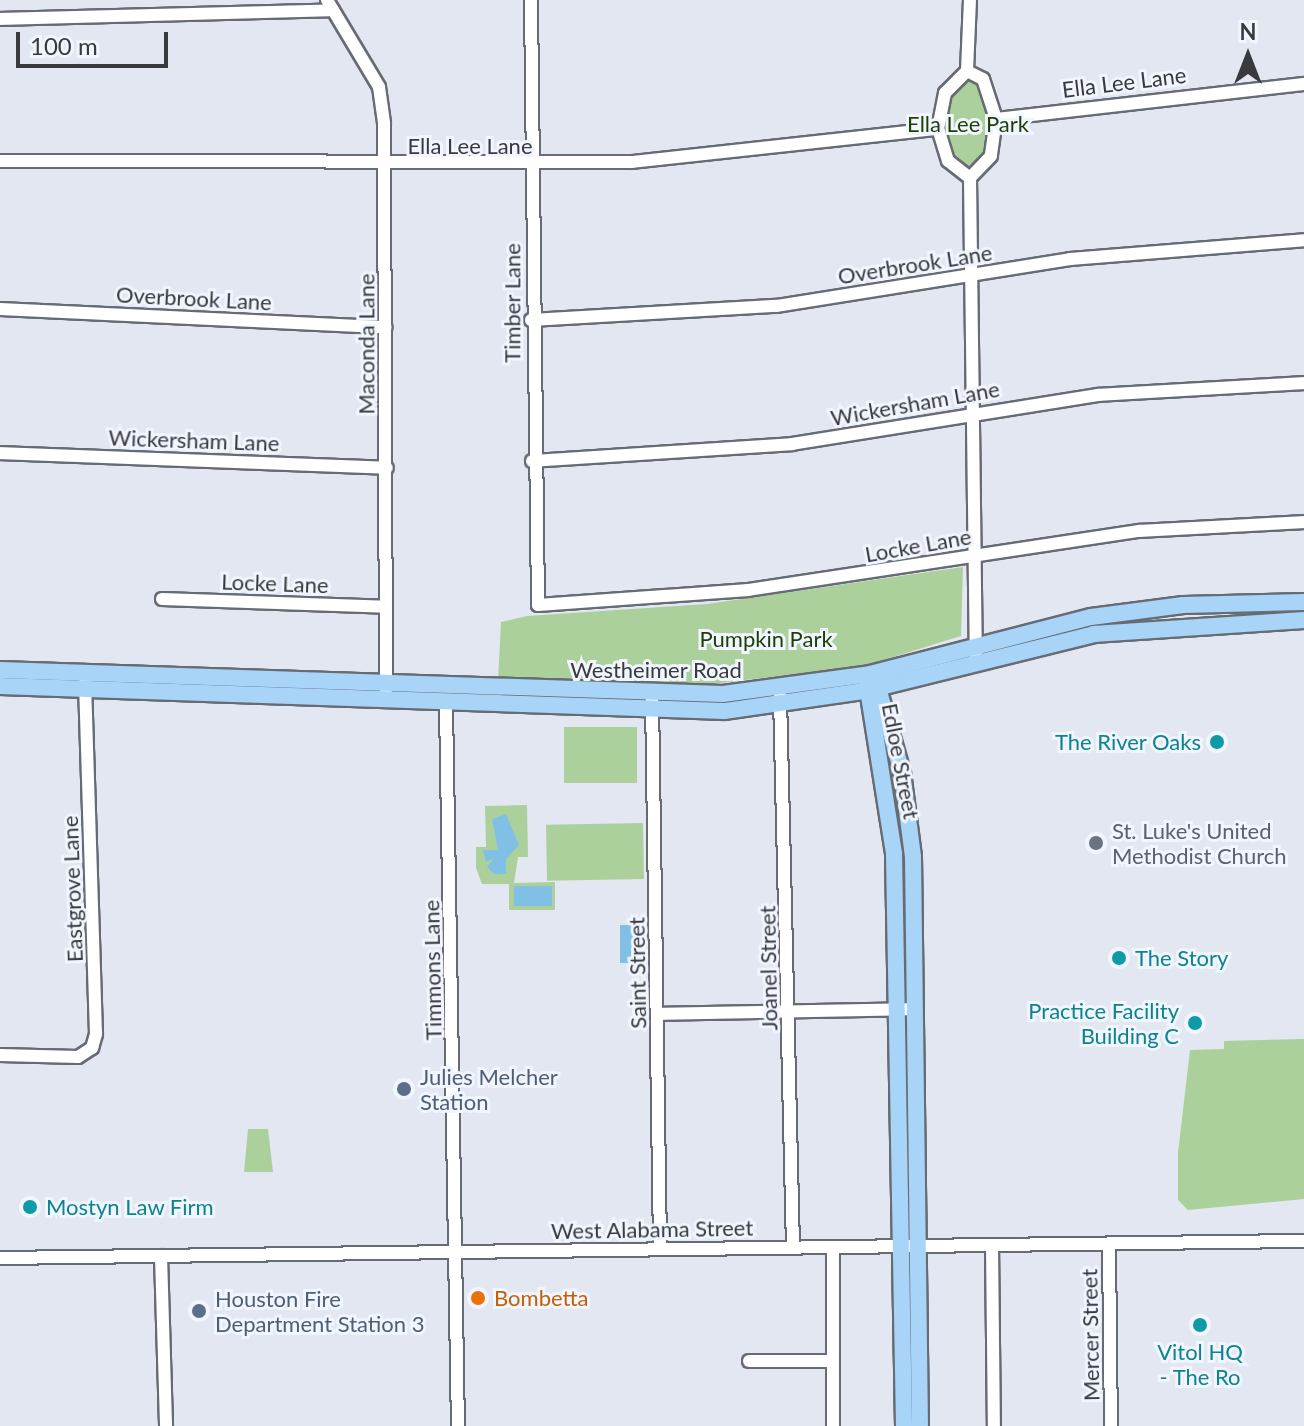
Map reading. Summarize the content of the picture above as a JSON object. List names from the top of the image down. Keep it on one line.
{"streets":{"main road":["Westheimer Road","Edloe Street"],"street":["Ella Lee Lane","Overbrook Lane","Timber Lane","Maconda Lane","Wickersham Lane","Locke Lane","Eastgrove Lane","Joanel Street","Timmons Lane","Saint Street","West Alabama Street","Mercer Street"]},"crossings":[["Ella Lee Lane","Timber Lane"],["Ella Lee Lane","Maconda Lane"],["Overbrook Lane","Timber Lane"],["Overbrook Lane","Maconda Lane"],["Timber Lane","Wickersham Lane"],["Timber Lane","Locke Lane"],["Maconda Lane","Wickersham Lane"],["Maconda Lane","Locke Lane"],["Maconda Lane","Westheimer Road"],["Westheimer Road","Edloe Street"],["Westheimer Road","Eastgrove Lane"],["Westheimer Road","Joanel Street"],["Westheimer Road","Timmons Lane"],["Westheimer Road","Saint Street"],["Edloe Street","West Alabama Street"],["Joanel Street","West Alabama Street"],["Timmons Lane","West Alabama Street"],["Saint Street","West Alabama Street"],["West Alabama Street","Mercer Street"]],"parks":["Ella Lee Park","Pumpkin Park"],"places":["The River Oaks","St. Luke's United Methodist Church","The Story","Practice Facility Building C","Julies Melcher Station","Mostyn Law Firm","Bombetta","Houston Fire Department Station 3","Vitol HQ - The Ro"],"scale_bar":"100 m","north":"top"}
